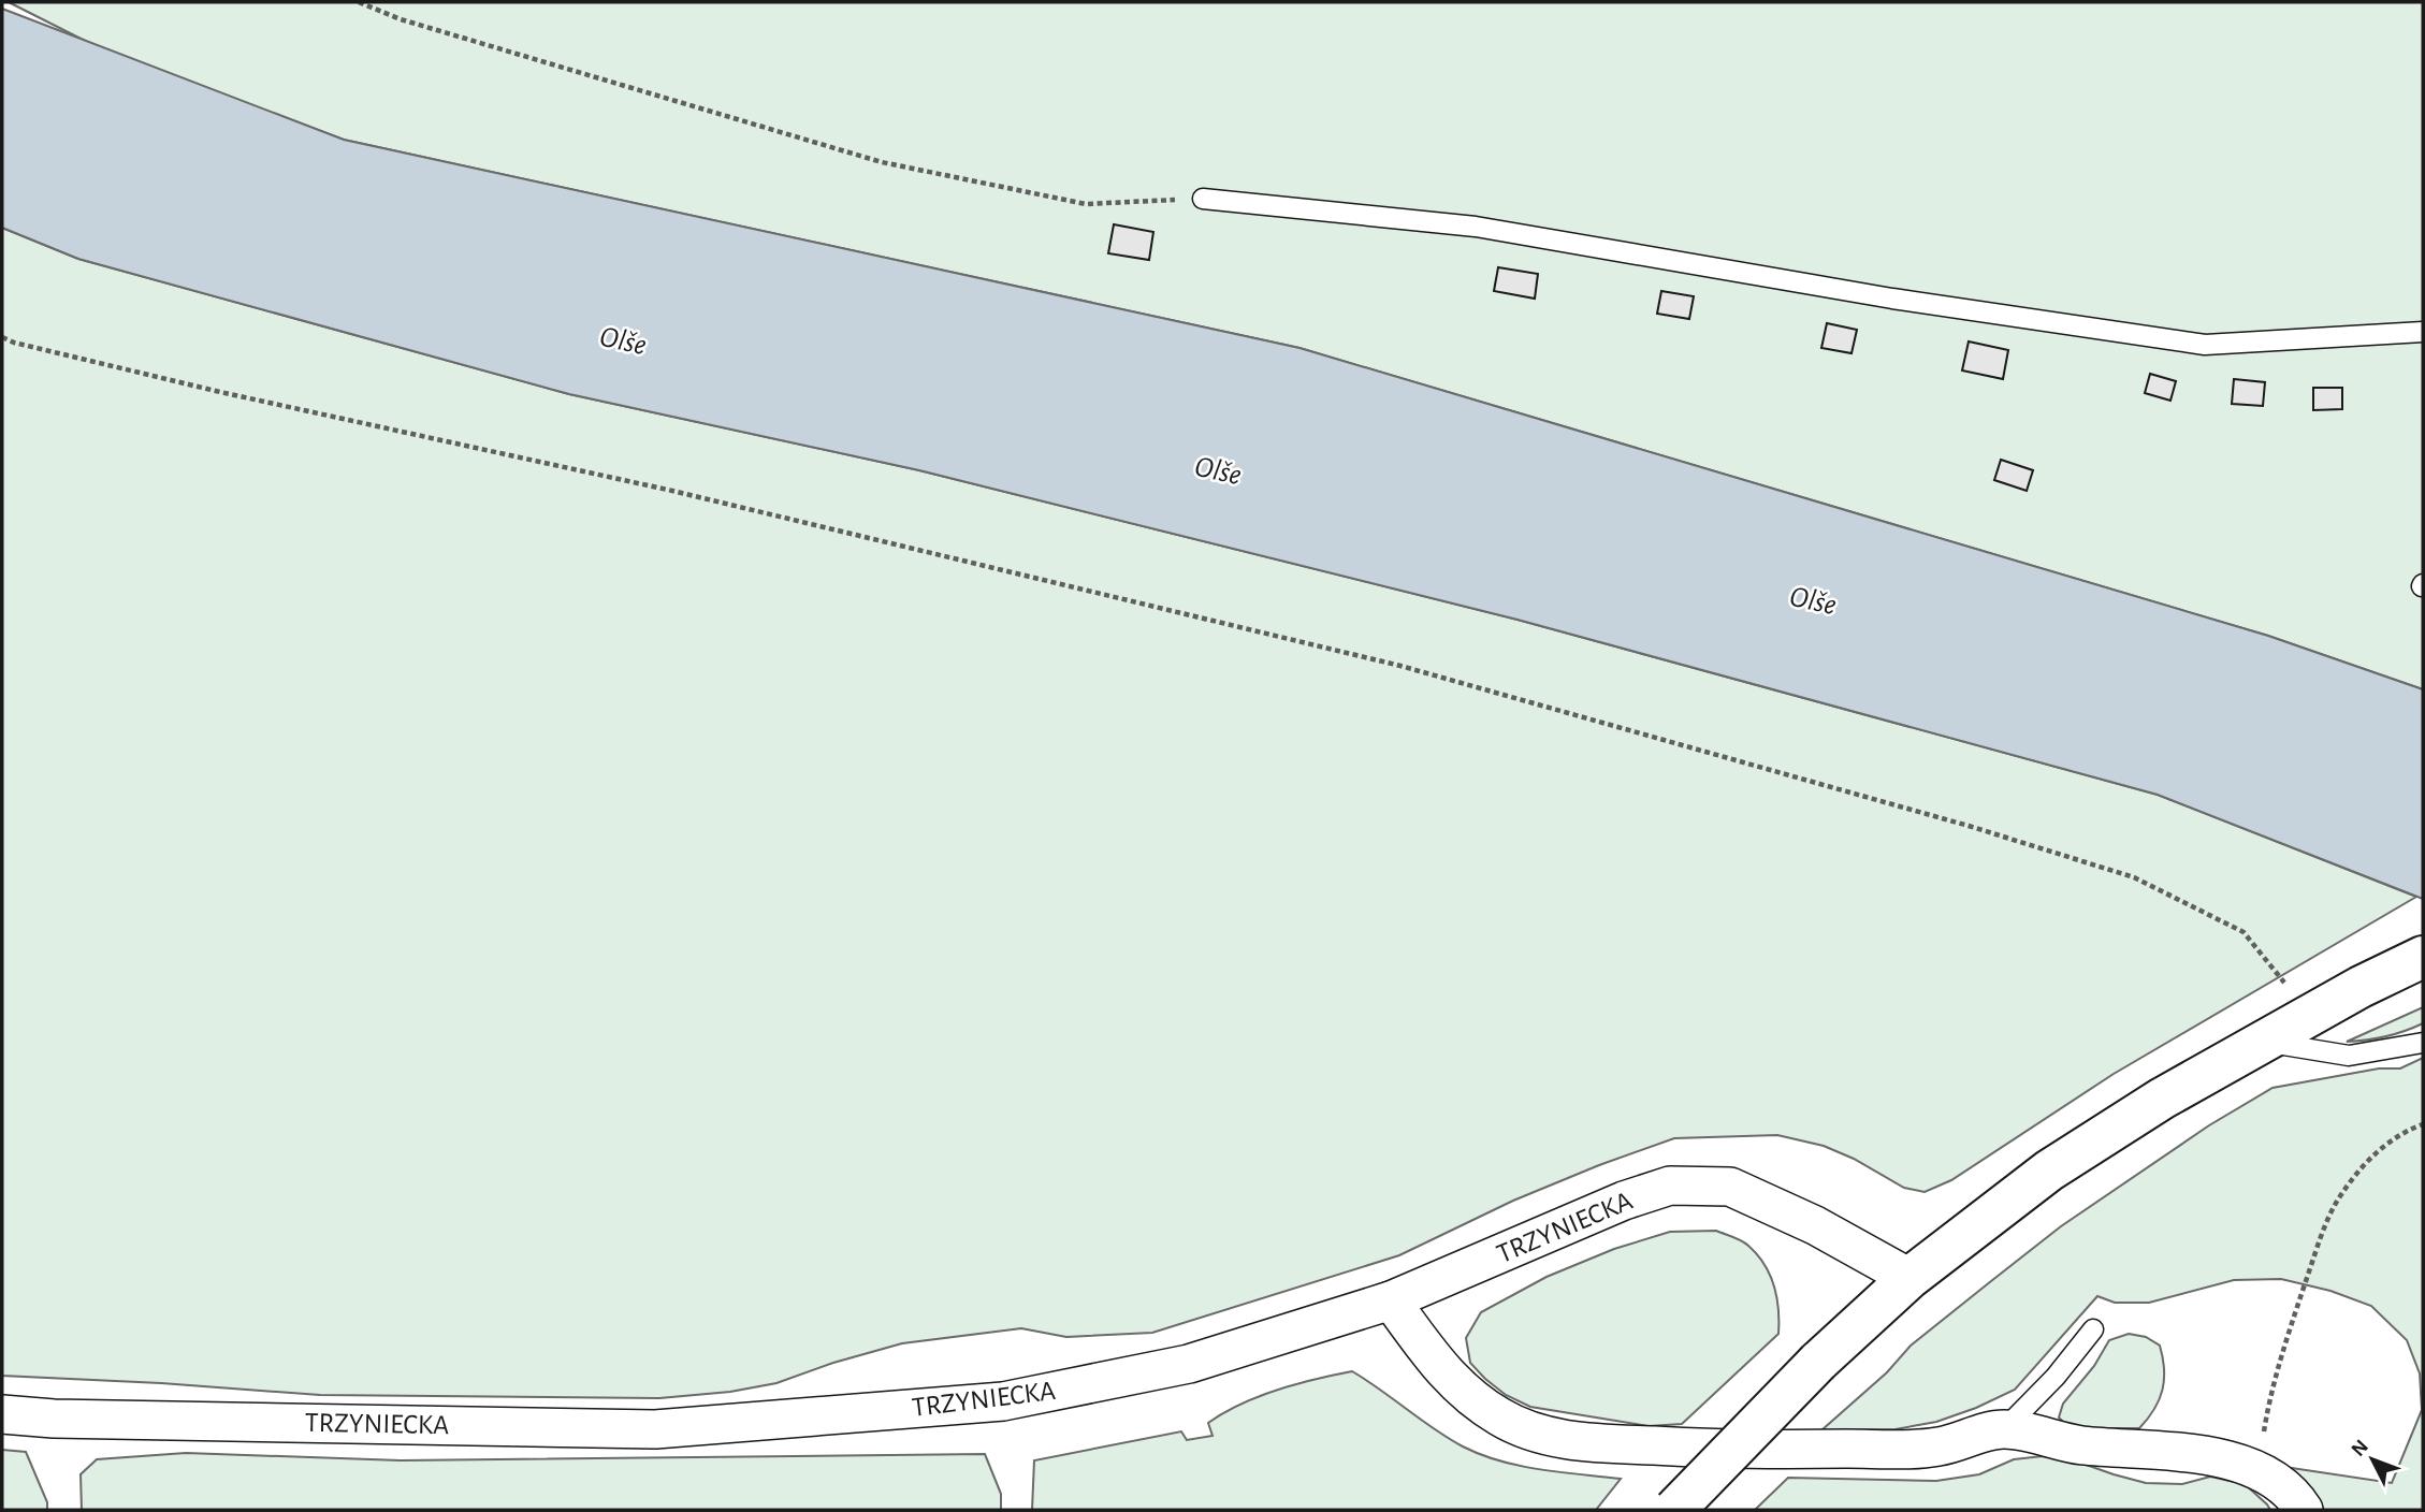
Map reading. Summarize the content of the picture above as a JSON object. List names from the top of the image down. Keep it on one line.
{"streets":{"street":["TRZYNIECKA"]},"water":["Olše"],"north":"top left"}
